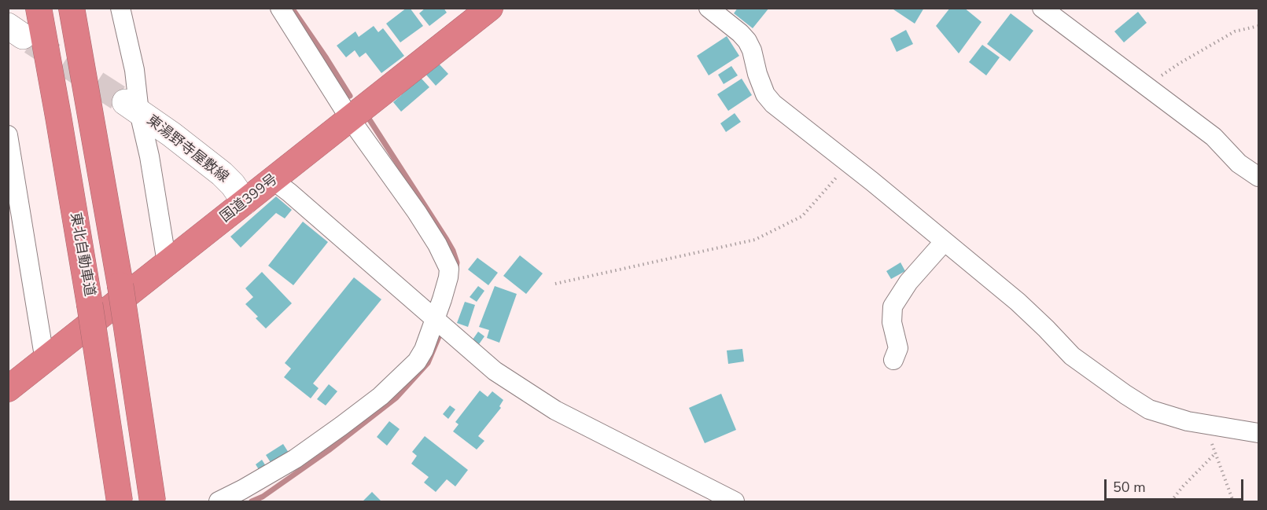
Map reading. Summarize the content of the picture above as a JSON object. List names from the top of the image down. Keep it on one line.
{"streets":{"highway":["国道399号","東北自動車道"],"main road":["東湯野寺屋敷線"]},"crossings":[["東湯野寺屋敷線","国道399号"]],"scale_bar":"50 m"}
